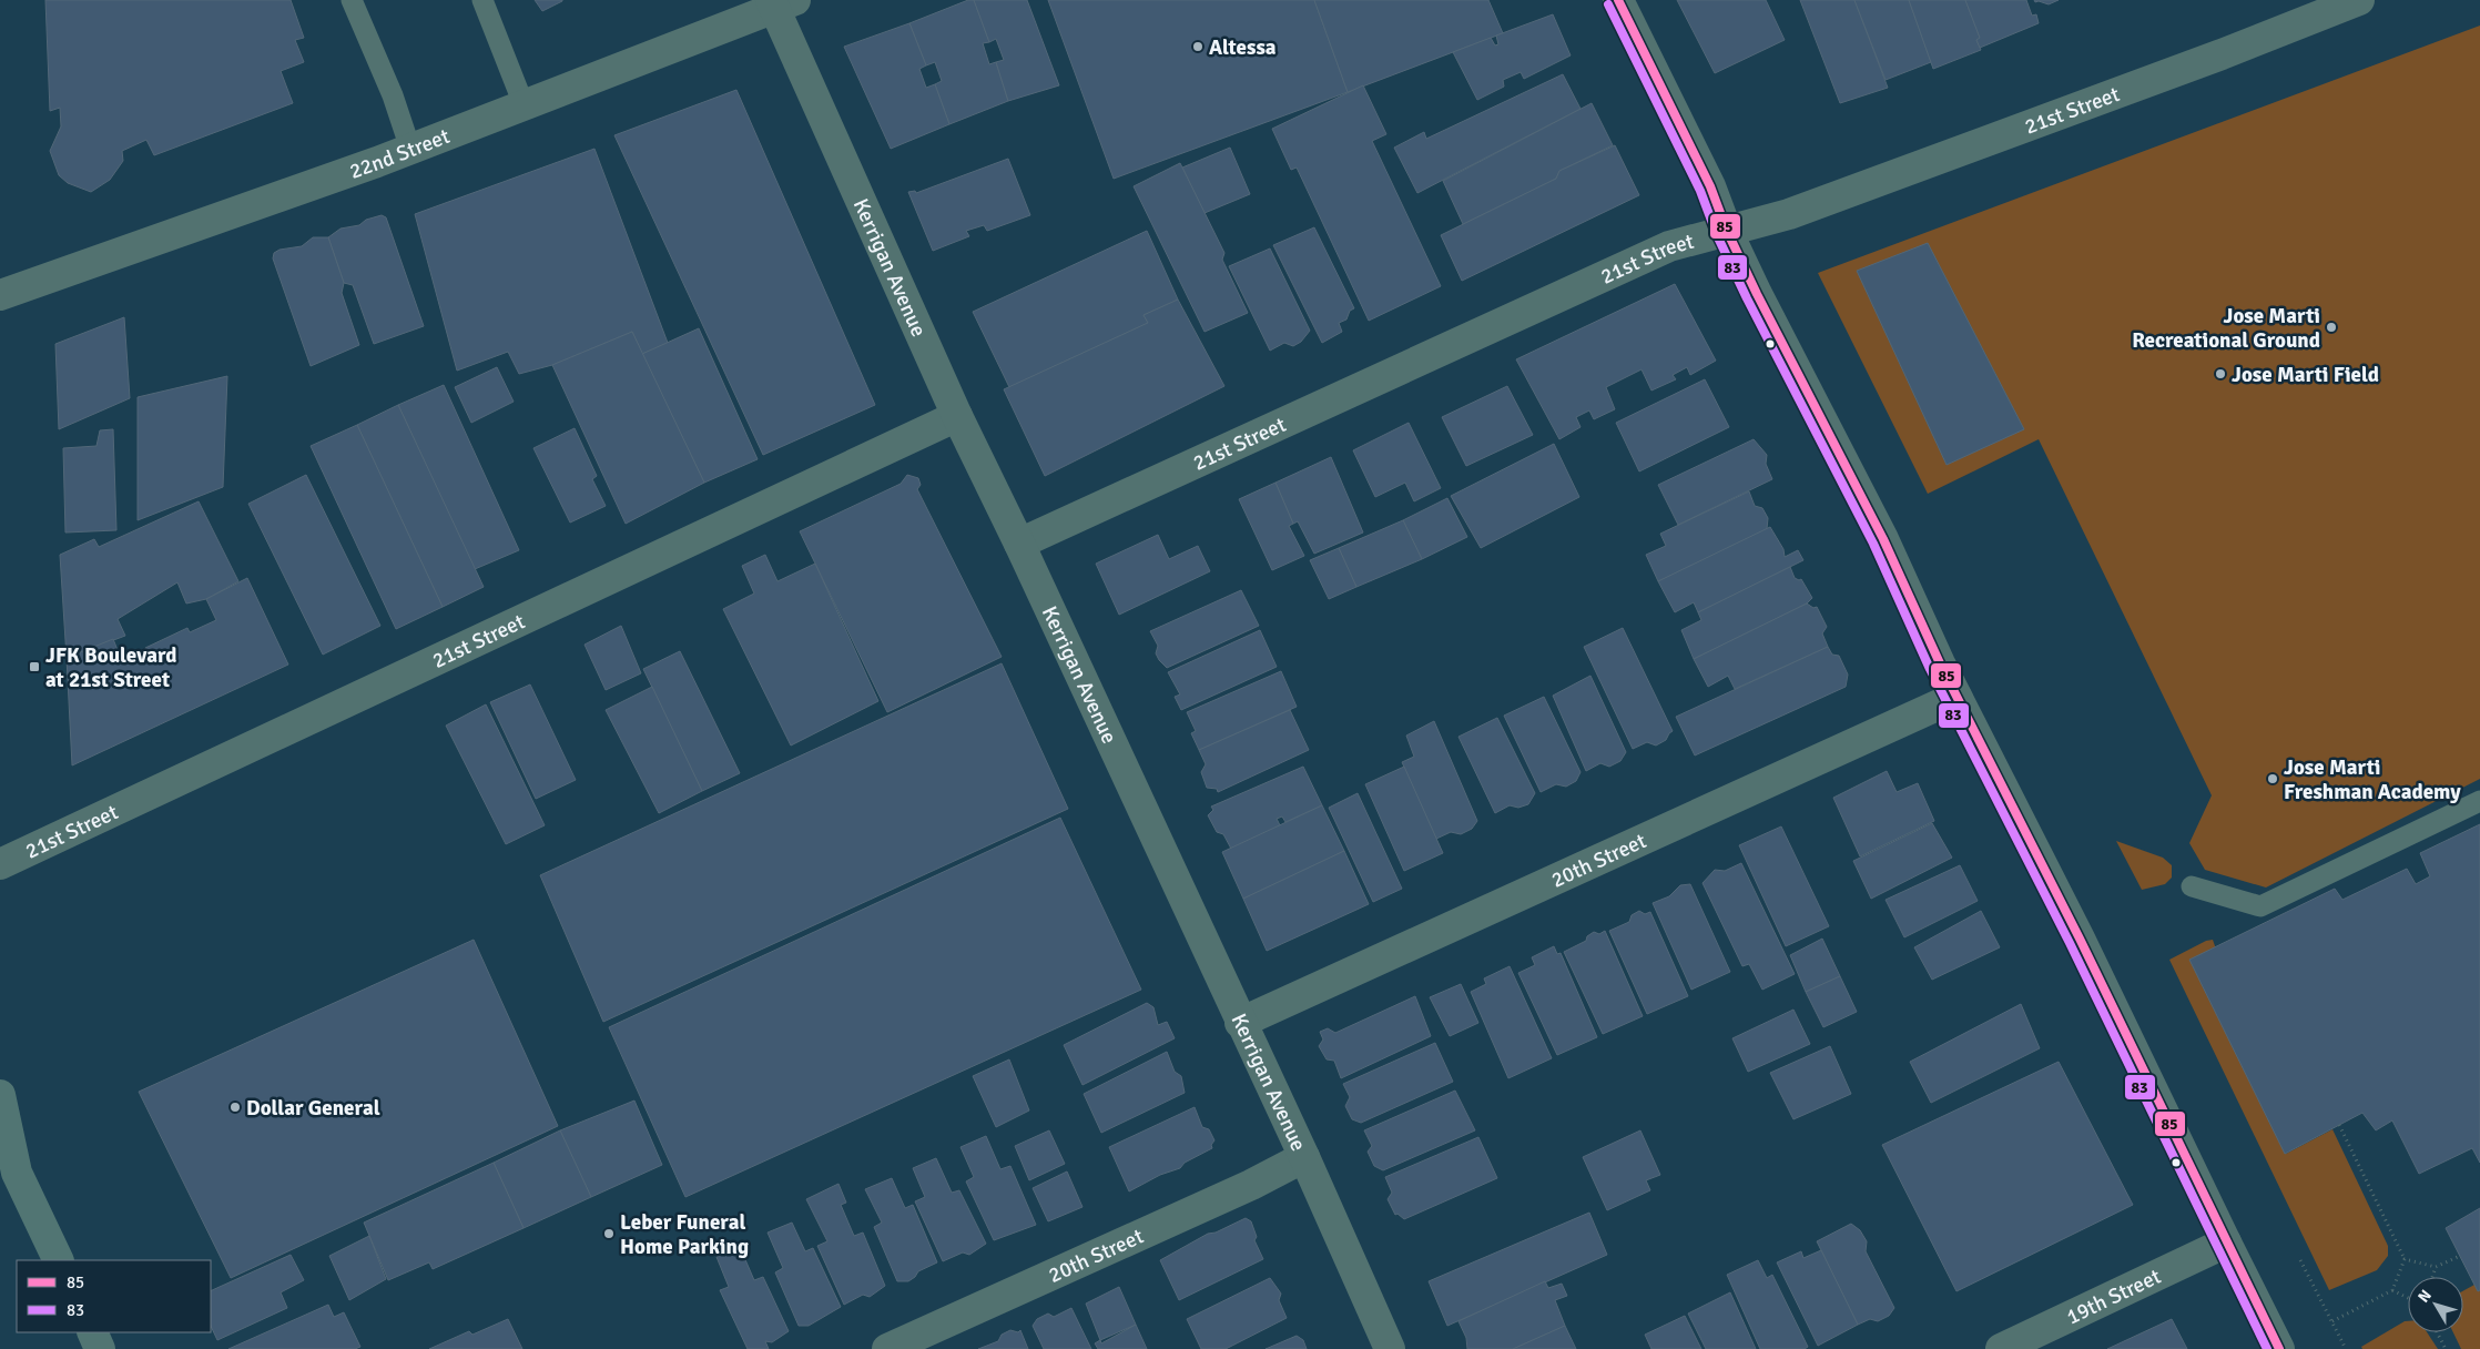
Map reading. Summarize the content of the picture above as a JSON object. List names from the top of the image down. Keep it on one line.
{"streets":{"street":["21st Street","22nd Street","Kerrigan Avenue","20th Street","19th Street"]},"crossings":[["21st Street","Kerrigan Avenue"],["22nd Street","Kerrigan Avenue"],["Kerrigan Avenue","20th Street"]],"places":{"other":["Altessa","Jose Marti Recreational Ground","Jose Marti Field","Jose Marti Freshman Academy","Dollar General","Leber Funeral Home Parking"],"transit":["JFK Boulevard at 21st Street"]},"lines":["transit line 85","transit line 83"],"legend":["85","83"],"north":"top left"}
